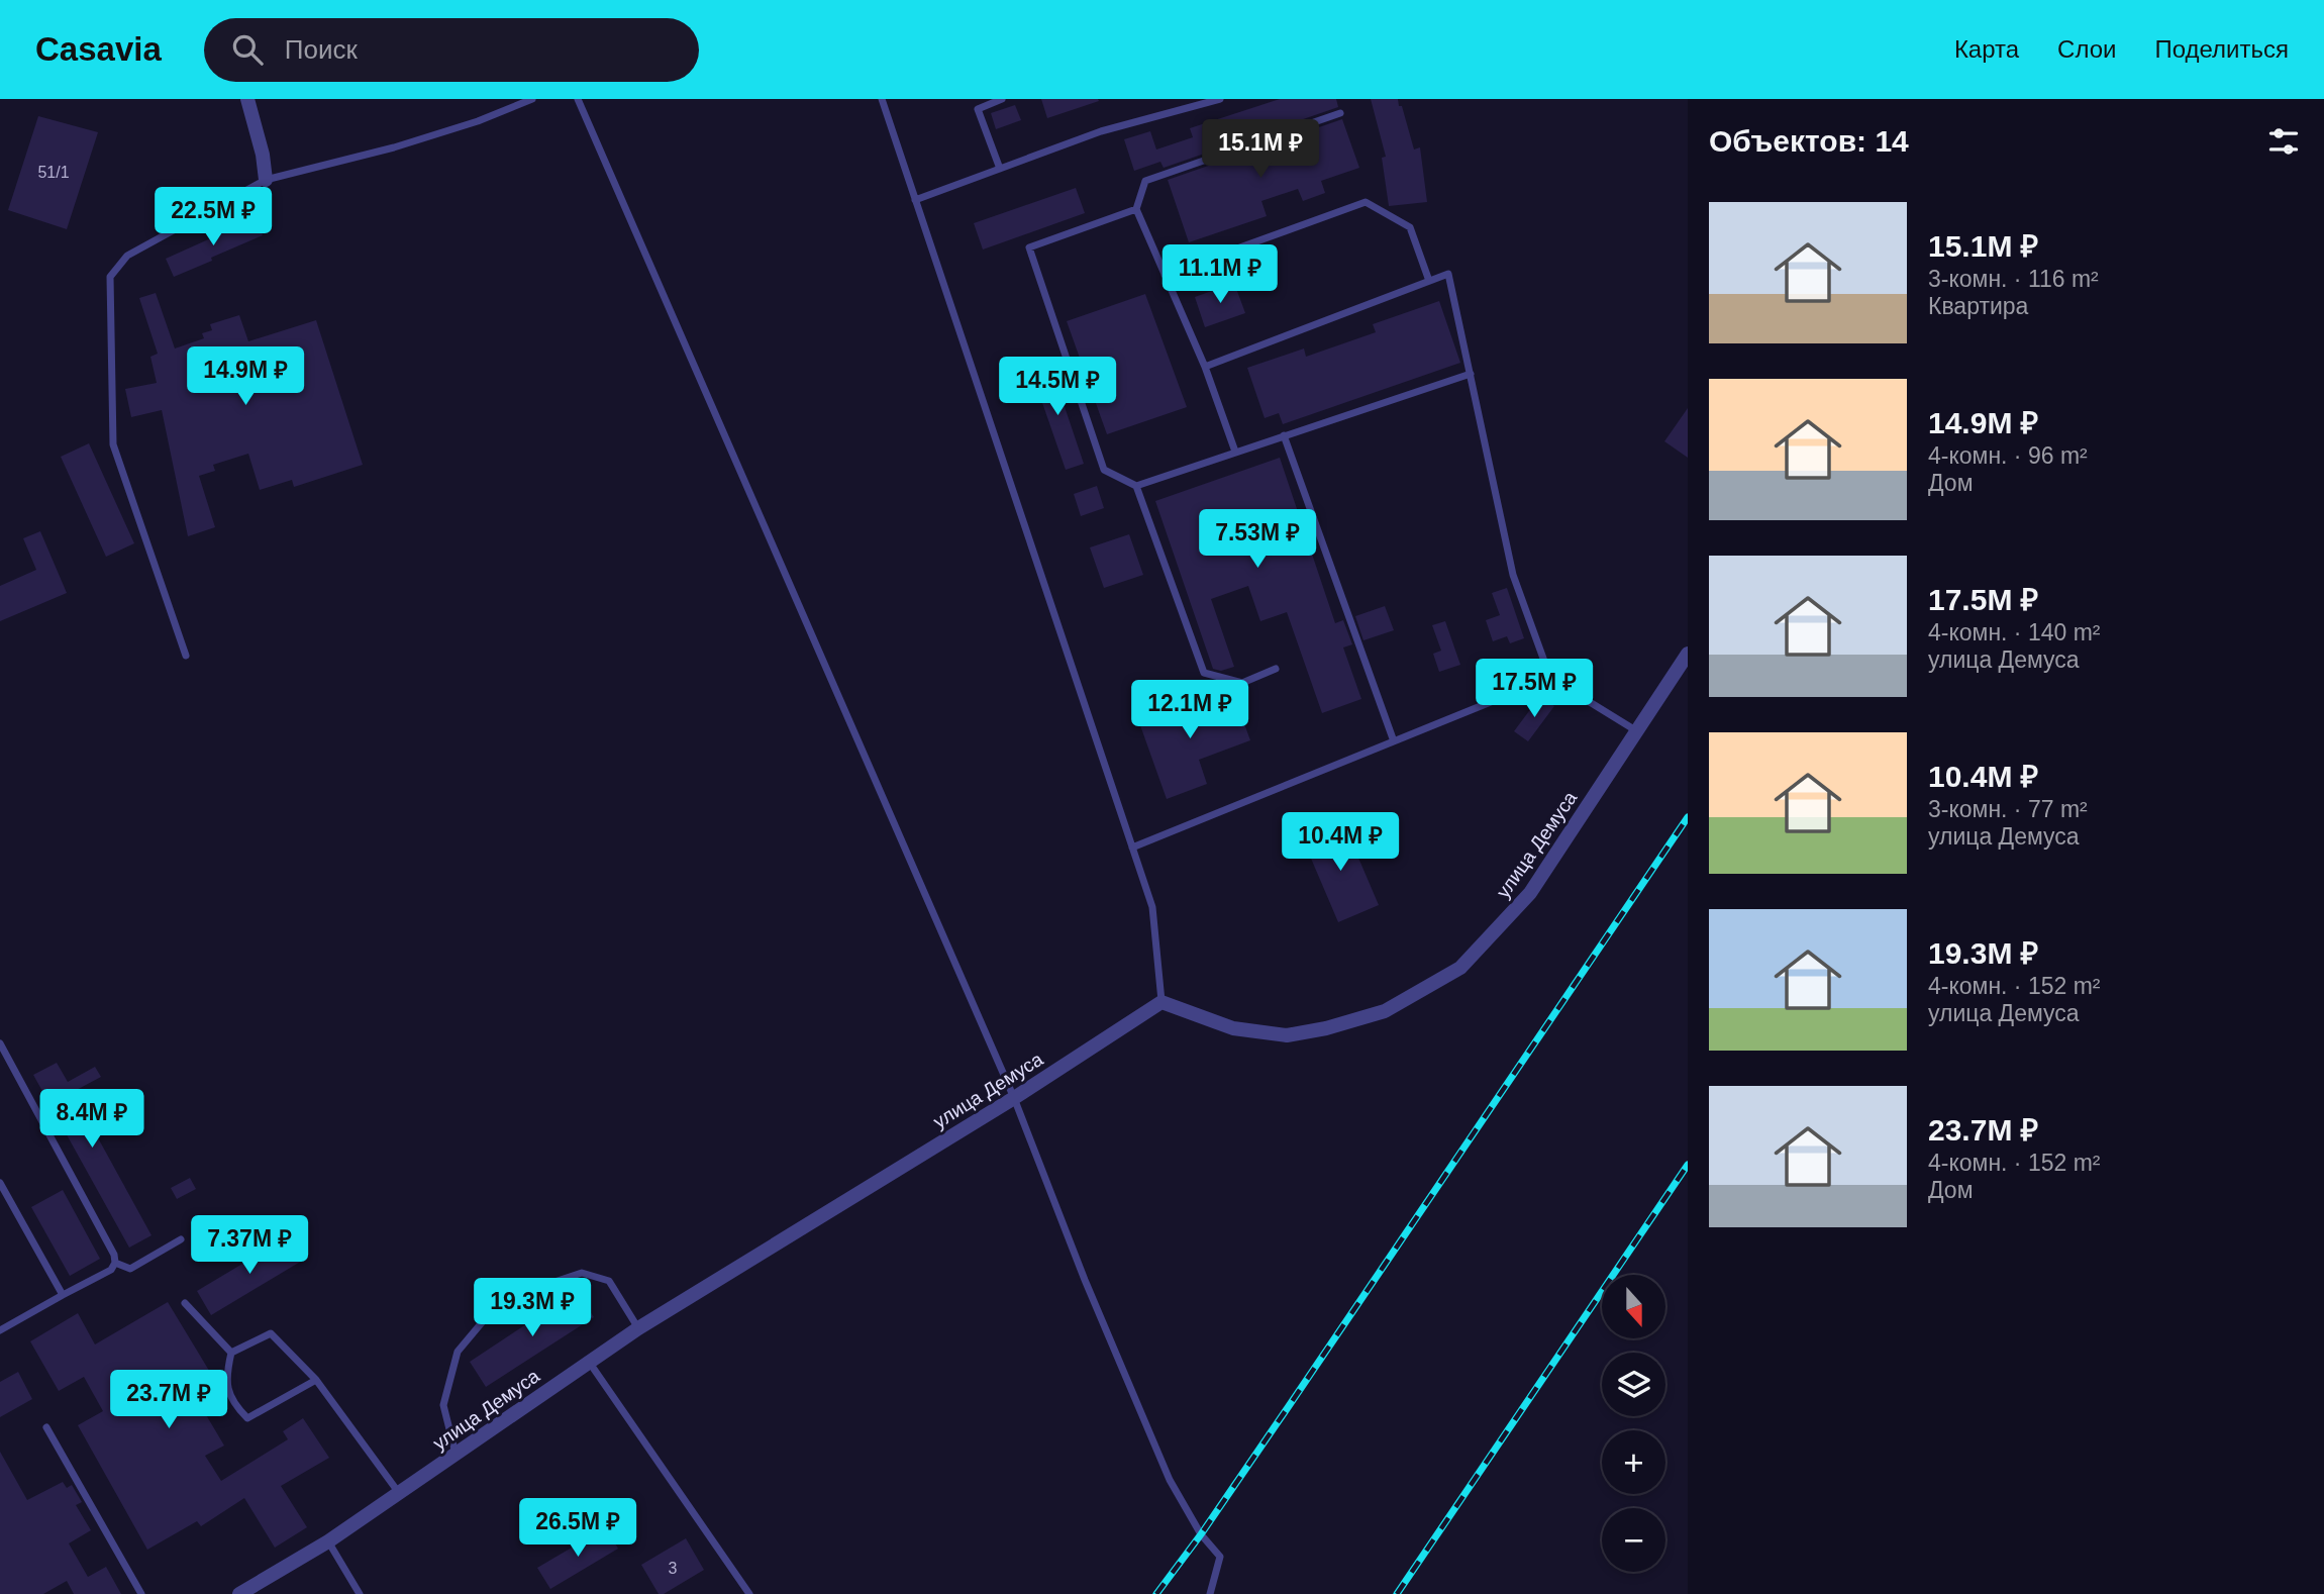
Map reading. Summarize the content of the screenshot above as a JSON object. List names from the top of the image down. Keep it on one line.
{"streets":{"street":["улица Демуса"]},"house_numbers":["51/1","3"],"north":"bottom","page":{"header":"Casavia","search":"Поиск","nav":["Карта","Слои","Поделиться"],"heading":"Объектов: 14","price":["15.1M ₽","22.5M ₽","11.1M ₽","14.9M ₽","14.5M ₽","7.53M ₽","17.5M ₽","12.1M ₽","10.4M ₽","8.4M ₽","7.37M ₽","19.3M ₽","23.7M ₽","26.5M ₽"],"list":[{"name":"15.1M ₽","note":"3-комн. · 116 m² · Квартира"},{"name":"14.9M ₽","note":"4-комн. · 96 m² · Дом"},{"name":"17.5M ₽","note":"4-комн. · 140 m² · улица Демуса"},{"name":"10.4M ₽","note":"3-комн. · 77 m² · улица Демуса"},{"name":"19.3M ₽","note":"4-комн. · 152 m² · улица Демуса"},{"name":"23.7M ₽","note":"4-комн. · 152 m² · Дом"}],"map_buttons":["+","−"]}}
